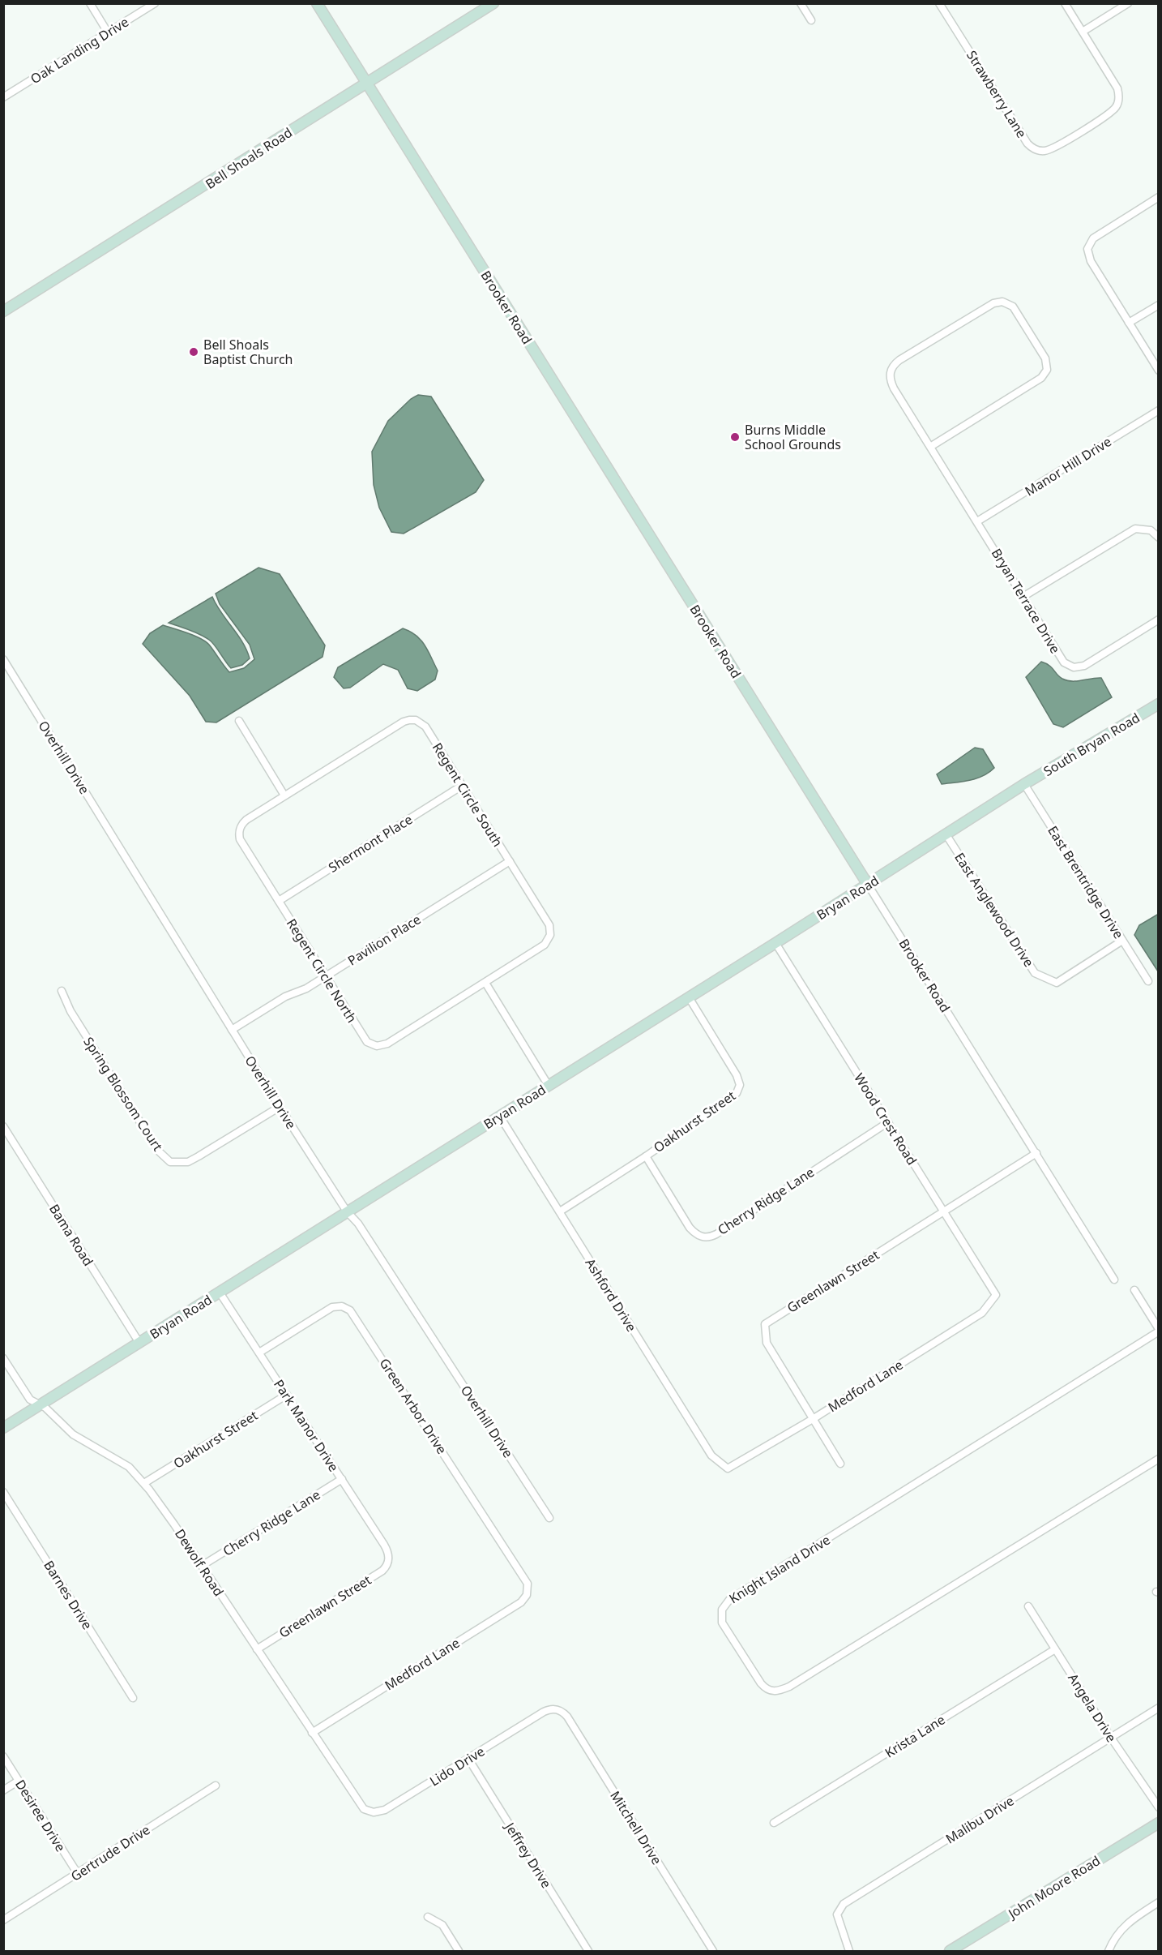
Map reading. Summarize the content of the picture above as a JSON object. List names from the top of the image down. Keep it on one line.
{"streets":{"street":["Oak Landing Drive","Strawberry Lane","Bell Shoals Road","Brooker Road","Manor Hill Drive","Bryan Terrace Drive","South Bryan Road","Overhill Drive","Regent Circle South","Shermont Place","East Brentridge Drive","Bryan Road","East Anglewood Drive","Pavilion Place","Regent Circle North","Spring Blossom Court","Wood Crest Road","Oakhurst Street","Cherry Ridge Lane","Bama Road","Greenlawn Street","Ashford Drive","Medford Lane","Green Arbor Drive","Park Manor Drive","Dewolf Road","Knight Island Drive","Barnes Drive","Angela Drive","Krista Lane","Lido Drive","Desiree Drive","Malibu Drive","Mitchell Drive","Gertrude Drive","Jeffrey Drive","John Moore Road"]},"crossings":[["Bell Shoals Road","Brooker Road"],["Brooker Road","Bryan Road"],["Brooker Road","Greenlawn Street"],["Manor Hill Drive","Bryan Terrace Drive"],["South Bryan Road","East Brentridge Drive"],["South Bryan Road","Bryan Road"],["Overhill Drive","Bryan Road"],["Overhill Drive","Pavilion Place"],["Overhill Drive","Spring Blossom Court"],["Regent Circle South","Shermont Place"],["Regent Circle South","Pavilion Place"],["Regent Circle South","Regent Circle North"],["Shermont Place","Regent Circle North"],["East Brentridge Drive","Bryan Road"],["East Brentridge Drive","East Anglewood Drive"],["Bryan Road","East Anglewood Drive"],["Bryan Road","Wood Crest Road"],["Bryan Road","Oakhurst Street"],["Bryan Road","Bama Road"],["Bryan Road","Ashford Drive"],["Bryan Road","Park Manor Drive"],["Bryan Road","Dewolf Road"],["Pavilion Place","Regent Circle North"],["Wood Crest Road","Cherry Ridge Lane"],["Wood Crest Road","Greenlawn Street"],["Wood Crest Road","Medford Lane"],["Oakhurst Street","Cherry Ridge Lane"],["Oakhurst Street","Ashford Drive"],["Oakhurst Street","Park Manor Drive"],["Oakhurst Street","Dewolf Road"],["Cherry Ridge Lane","Park Manor Drive"],["Cherry Ridge Lane","Dewolf Road"],["Greenlawn Street","Medford Lane"],["Greenlawn Street","Park Manor Drive"],["Greenlawn Street","Dewolf Road"],["Ashford Drive","Medford Lane"],["Medford Lane","Green Arbor Drive"],["Medford Lane","Dewolf Road"],["Green Arbor Drive","Park Manor Drive"],["Dewolf Road","Lido Drive"],["Angela Drive","Krista Lane"],["Angela Drive","Malibu Drive"],["Lido Drive","Mitchell Drive"],["Lido Drive","Jeffrey Drive"],["Desiree Drive","Gertrude Drive"]],"places":["Bell Shoals Baptist Church","Burns Middle School Grounds"]}
